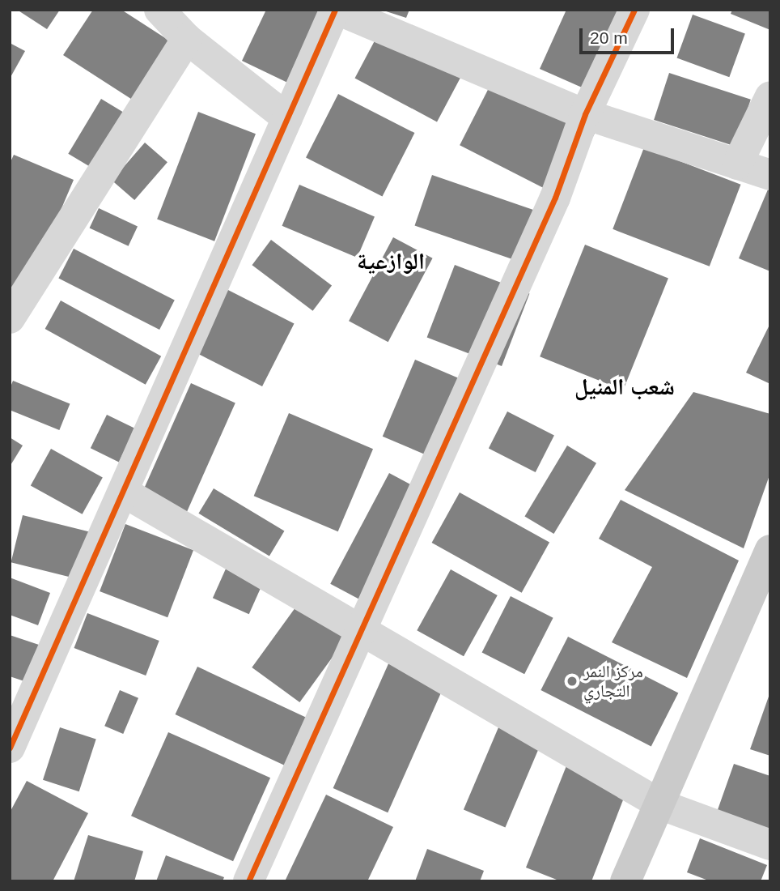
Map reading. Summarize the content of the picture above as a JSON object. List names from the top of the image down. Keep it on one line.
{"districts":["الوازعية","شعب المنيل"],"places":["مركز النمر التجاري"],"scale_bar":"20 m"}
